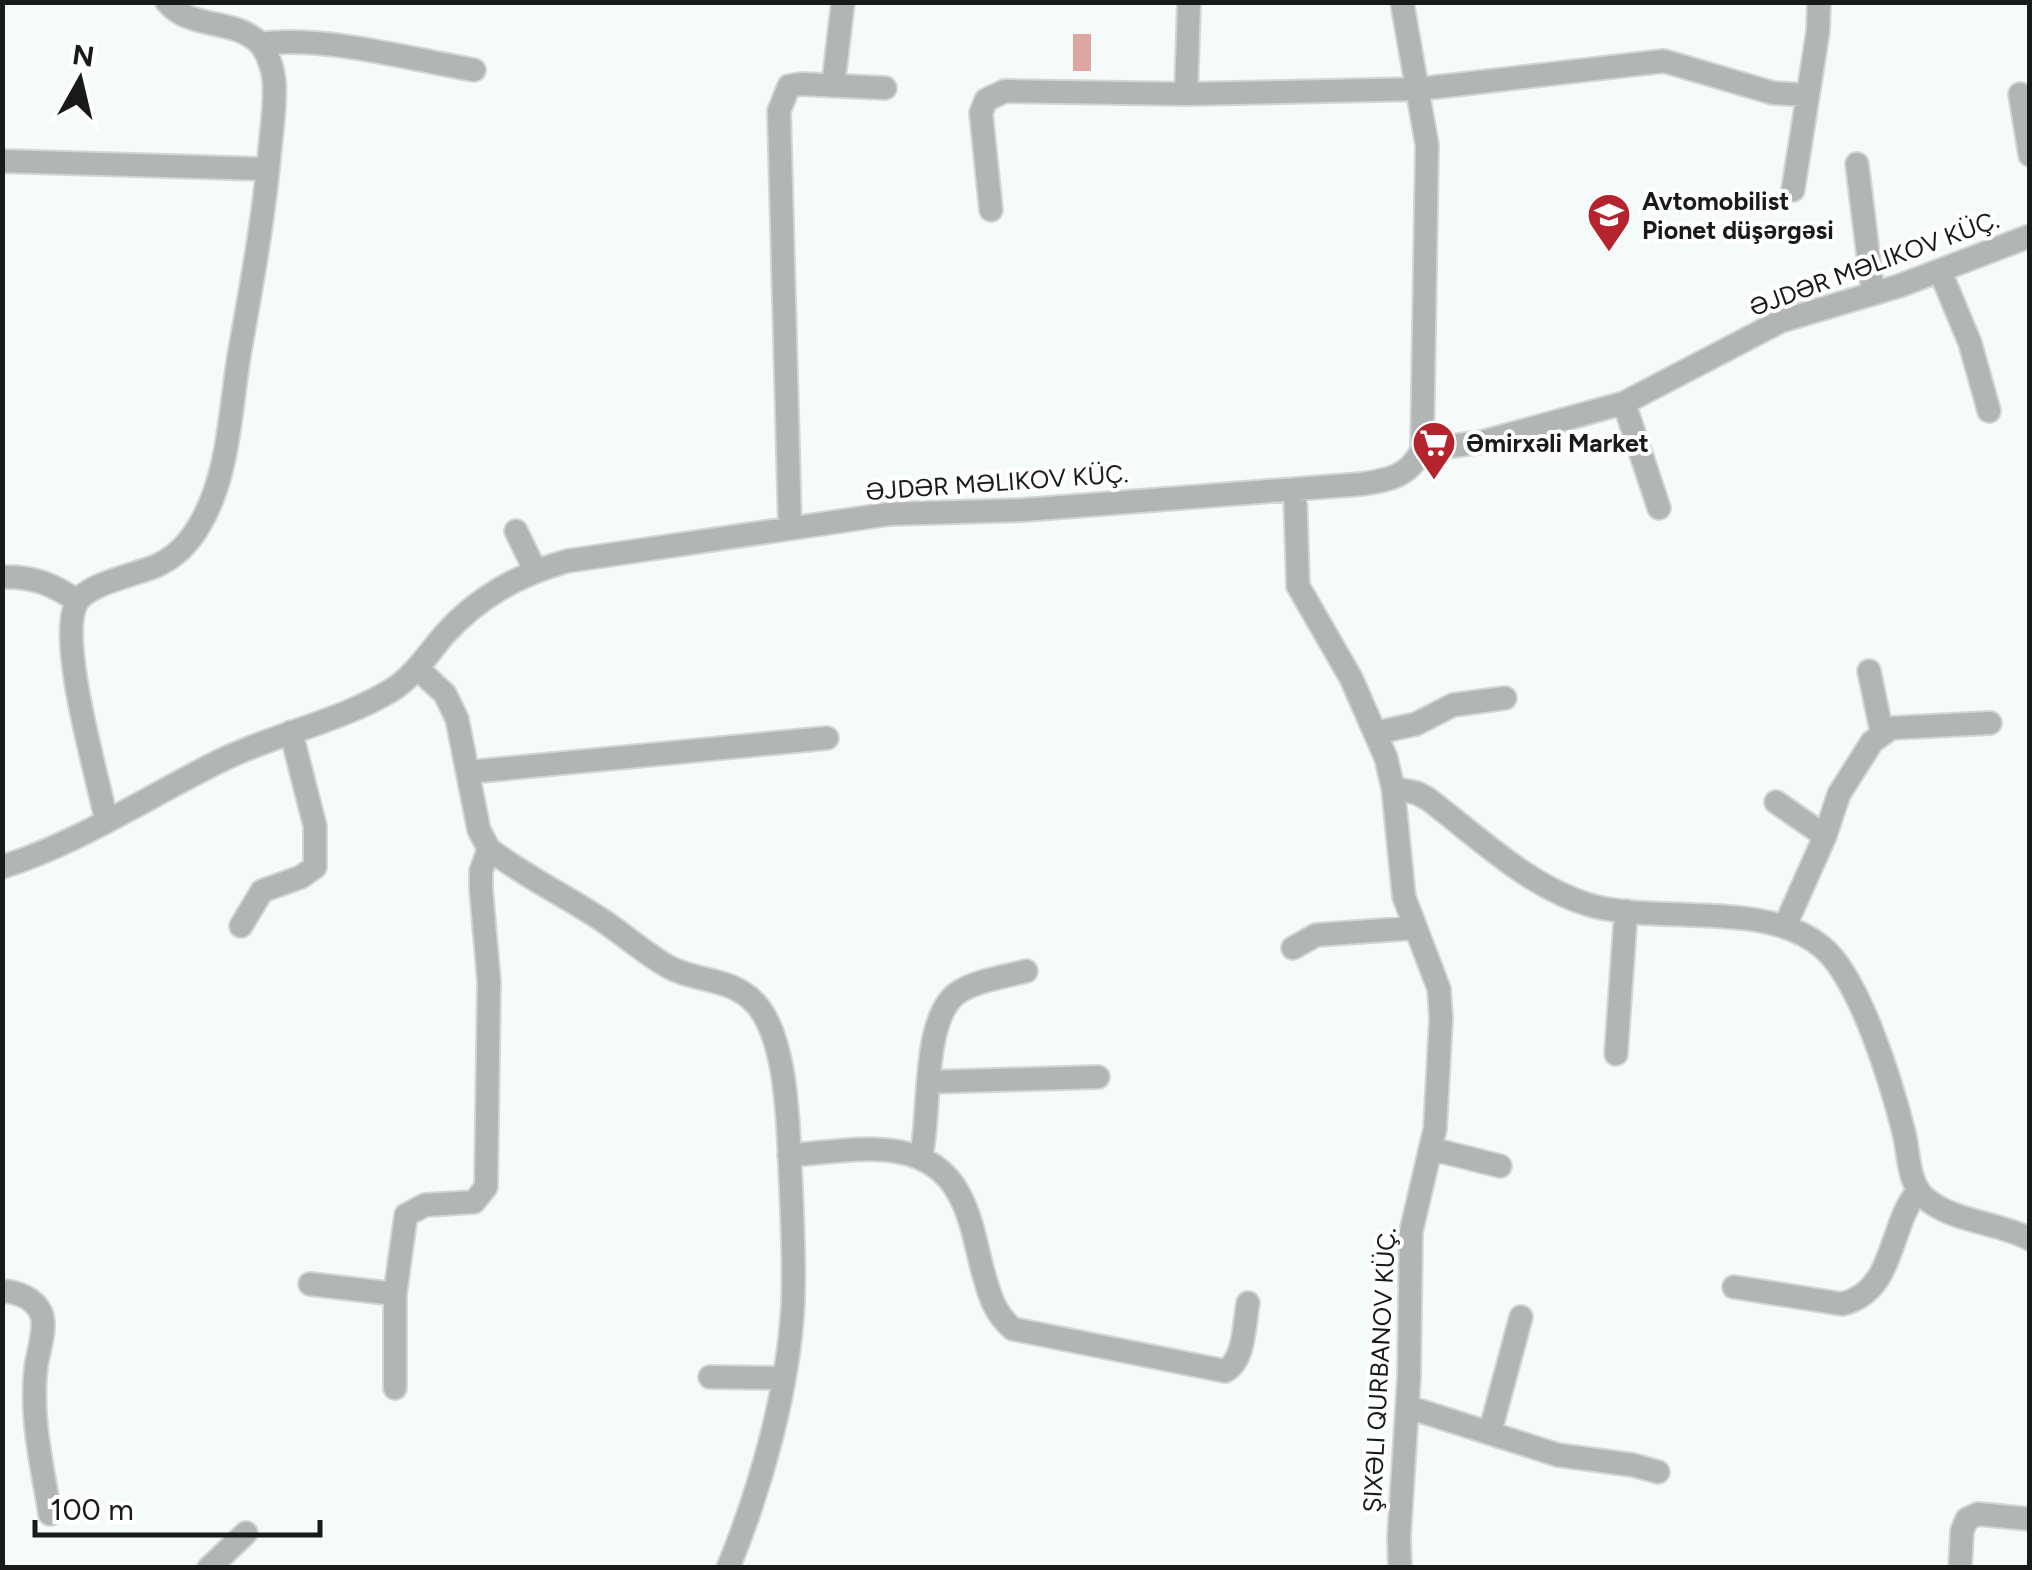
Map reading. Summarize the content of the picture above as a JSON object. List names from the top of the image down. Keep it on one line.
{"streets":{"street":["ƏJDƏR MƏLIKOV KÜÇ."]},"places":{"school or university":["Avtomobilist Pionet düşərgəsi"],"supermarket":["Əmirxəli Market"]},"scale_bar":"100 m","north":"top"}
